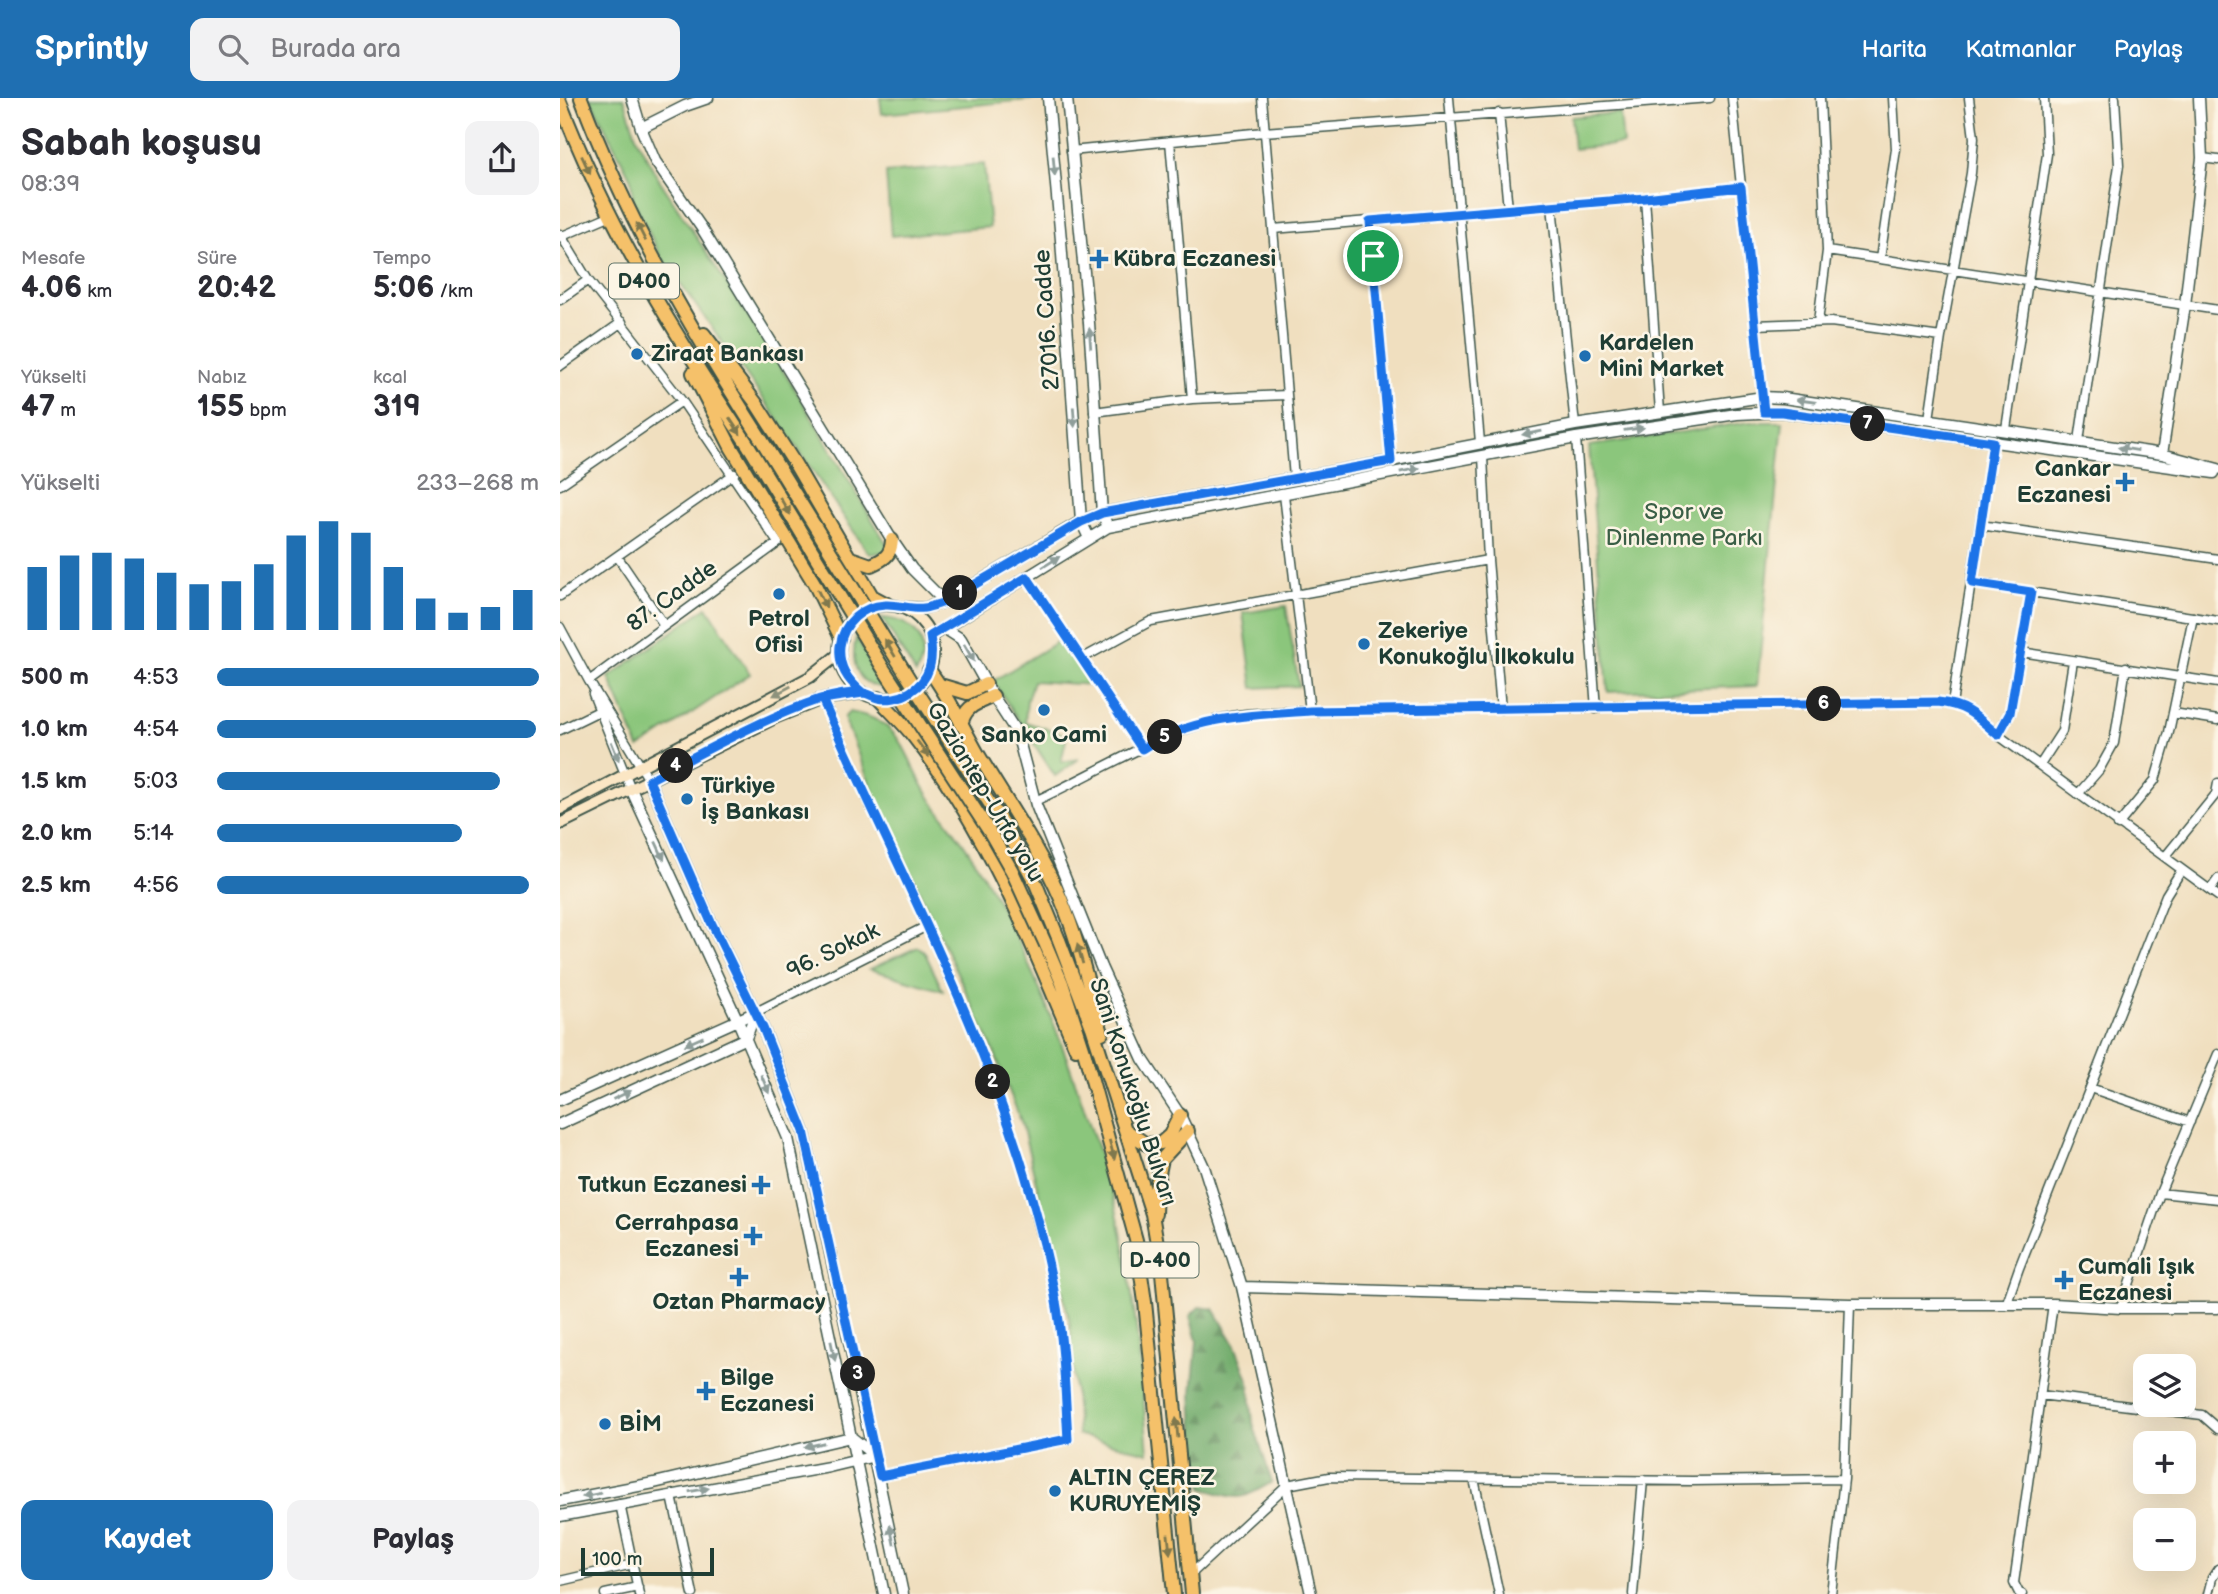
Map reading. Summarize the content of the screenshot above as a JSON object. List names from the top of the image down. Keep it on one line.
{"streets":{"highway":["D400","Gaziantep-Urfa yolu","Sani Konukoğlu Bulvarı","D-400"],"street":["27016. Cadde","87. Cadde","96. Sokak"]},"crossings":[["D400","Gaziantep-Urfa yolu"],["Gaziantep-Urfa yolu","Sani Konukoğlu Bulvarı"]],"parks":["Spor ve Dinlenme Parkı"],"places":{"health":["Kübra Eczanesi","Cankar Eczanesi","Tutkun Eczanesi","Cerrahpasa Eczanesi","Oztan Pharmacy","Cumali Işık Eczanesi","Bilge Eczanesi"],"other":["Ziraat Bankası","Kardelen Mini Market","Petrol Ofisi","Zekeriye Konukoğlu İlkokulu","Sanko Cami","Türkiye İş Bankası","BİM","ALTIN ÇEREZ KURUYEMİŞ"]},"scale_bar":"100 m","page":{"header":"Sprintly","search":"Burada ara","nav":["Harita","Katmanlar","Paylaş"],"heading":["Sabah koşusu","08:39"],"stats":[["Mesafe","4.06 km"],["Süre","20:42"],["Tempo","5:06 /km"],["Yükselti","47 m"],["Nabız","155 bpm"],["kcal","319"]],"pins":["7","1","6","5","4","2","3"],"chart":["Yükselti","233–268 m"],"list":[{"name":"500 m","note":"4:53"},{"name":"1.0 km","note":"4:54"},{"name":"1.5 km","note":"5:03"},{"name":"2.0 km","note":"5:14"},{"name":"2.5 km","note":"4:56"}],"map_buttons":["+","−"],"buttons":["Kaydet","Paylaş"],"scale":"100 m"}}
